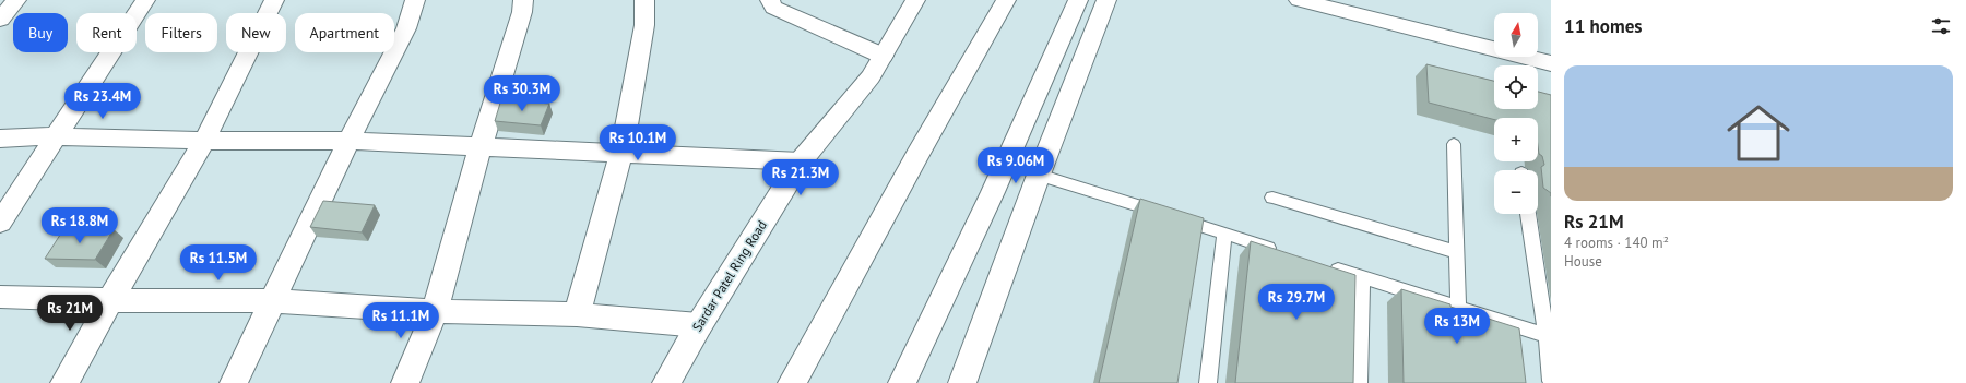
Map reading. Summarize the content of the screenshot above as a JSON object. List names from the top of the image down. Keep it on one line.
{"streets":{"main road":["Sardar Patel Ring Road"]},"north":"top","page":{"heading":"11 homes","map_buttons":["+","−"],"chip":["Buy","Rent","Filters","New","Apartment"],"list":[{"name":"Rs 21M","note":"4 rooms · 140 m² · House"}],"price":["Rs 30.3M","Rs 23.4M","Rs 10.1M","Rs 9.06M","Rs 21.3M","Rs 18.8M","Rs 11.5M","Rs 29.7M","Rs 21M","Rs 11.1M","Rs 13M"]}}
